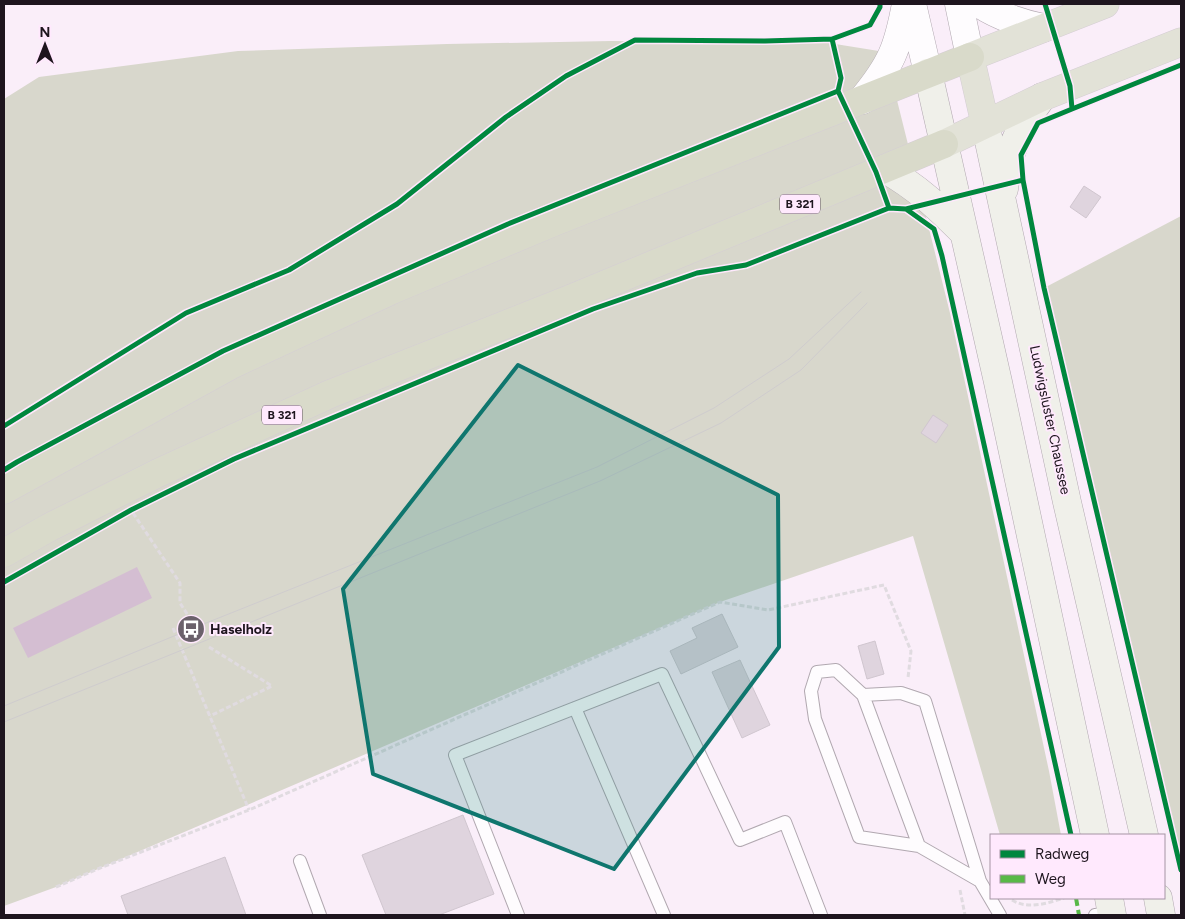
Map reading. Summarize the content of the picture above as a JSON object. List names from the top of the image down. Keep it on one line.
{"streets":{"highway":["B 321"],"main road":["Ludwigsluster Chaussee"]},"crossings":[["B 321","Ludwigsluster Chaussee"]],"places":{"bus stop":["Haselholz"]},"legend":["Radweg","Weg"],"north":"top"}
